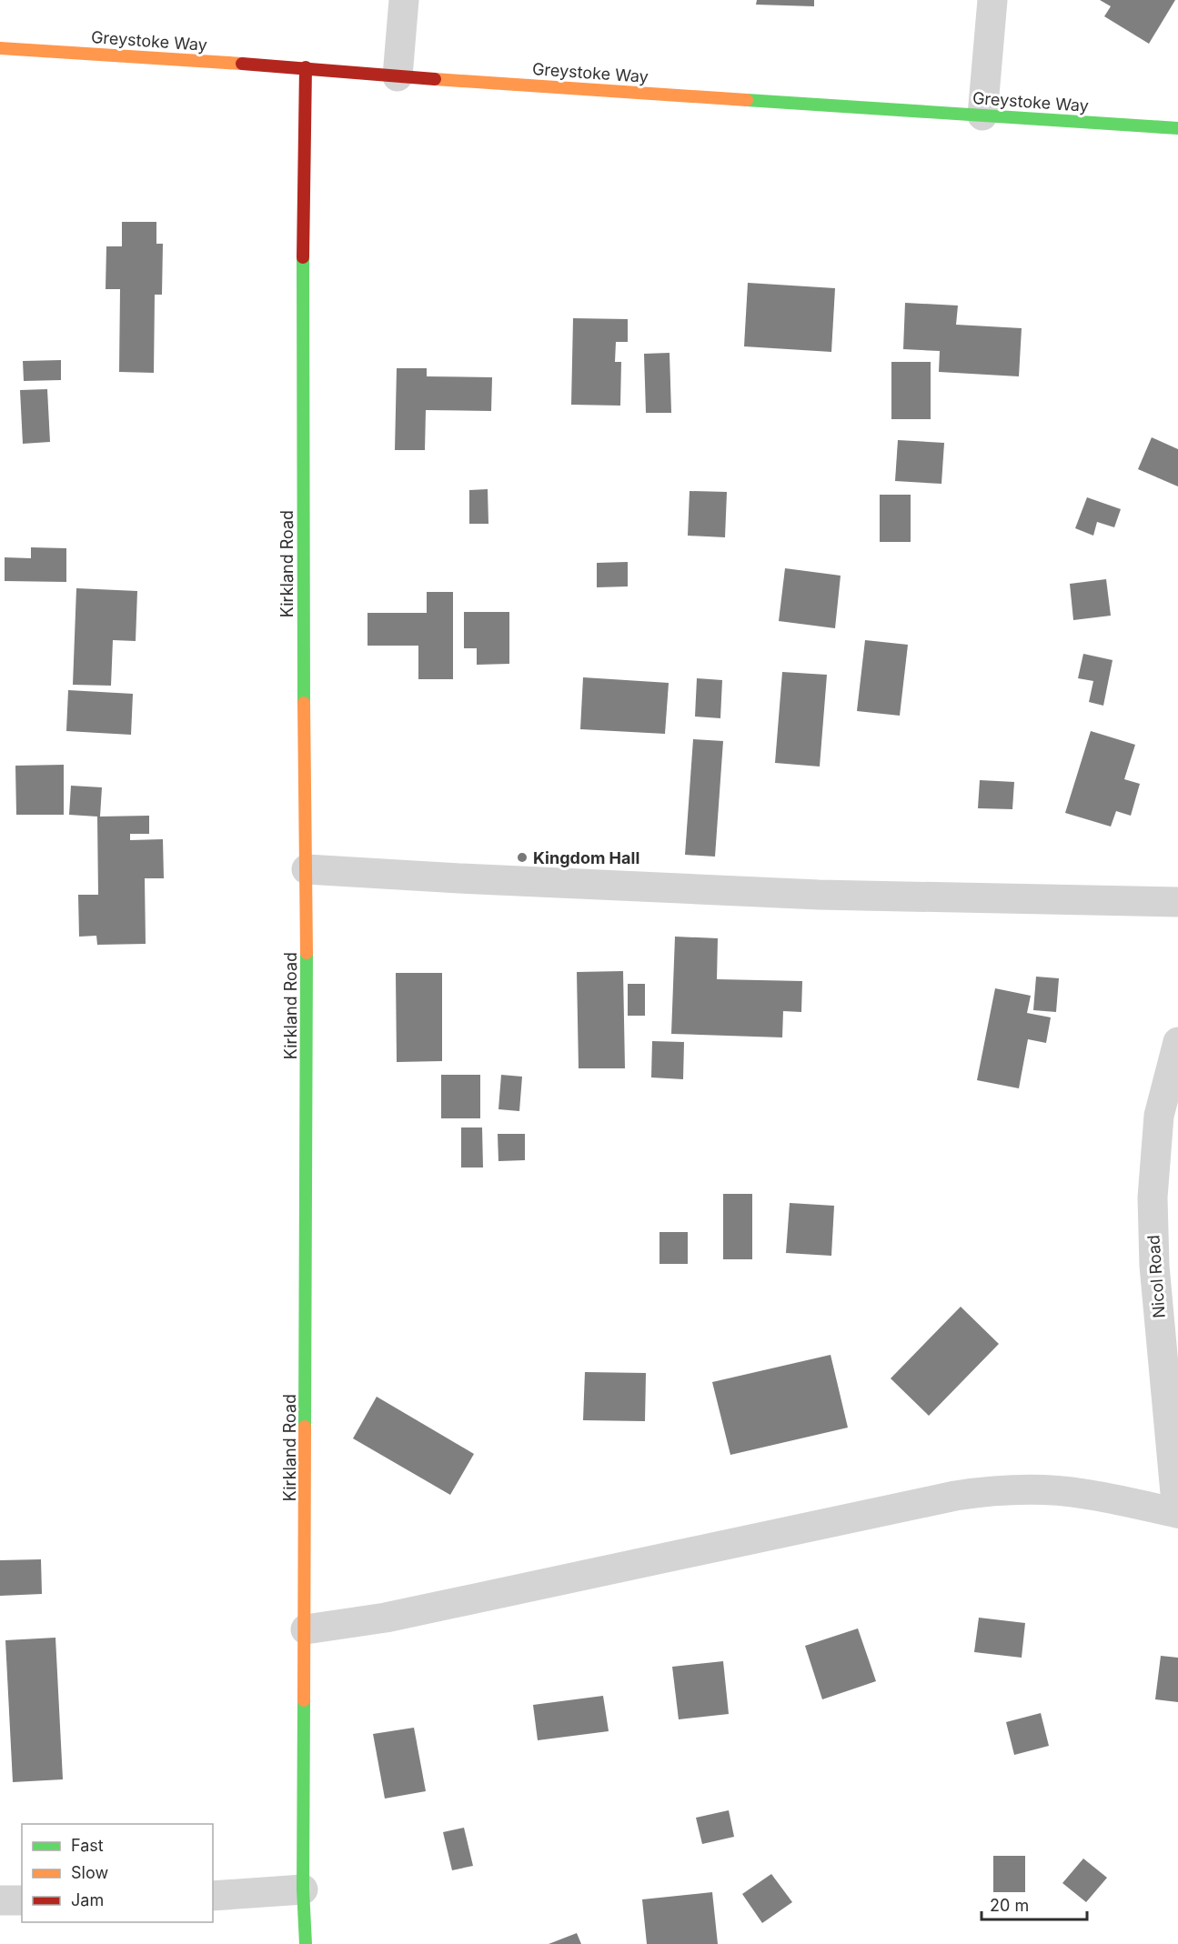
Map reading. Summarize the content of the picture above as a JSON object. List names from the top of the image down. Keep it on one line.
{"streets":{"street":["Greystoke Way","Kirkland Road","Nicol Road"]},"crossings":[["Greystoke Way","Kirkland Road"]],"places":["Kingdom Hall"],"legend":["Fast","Slow","Jam"],"scale_bar":"20 m"}
